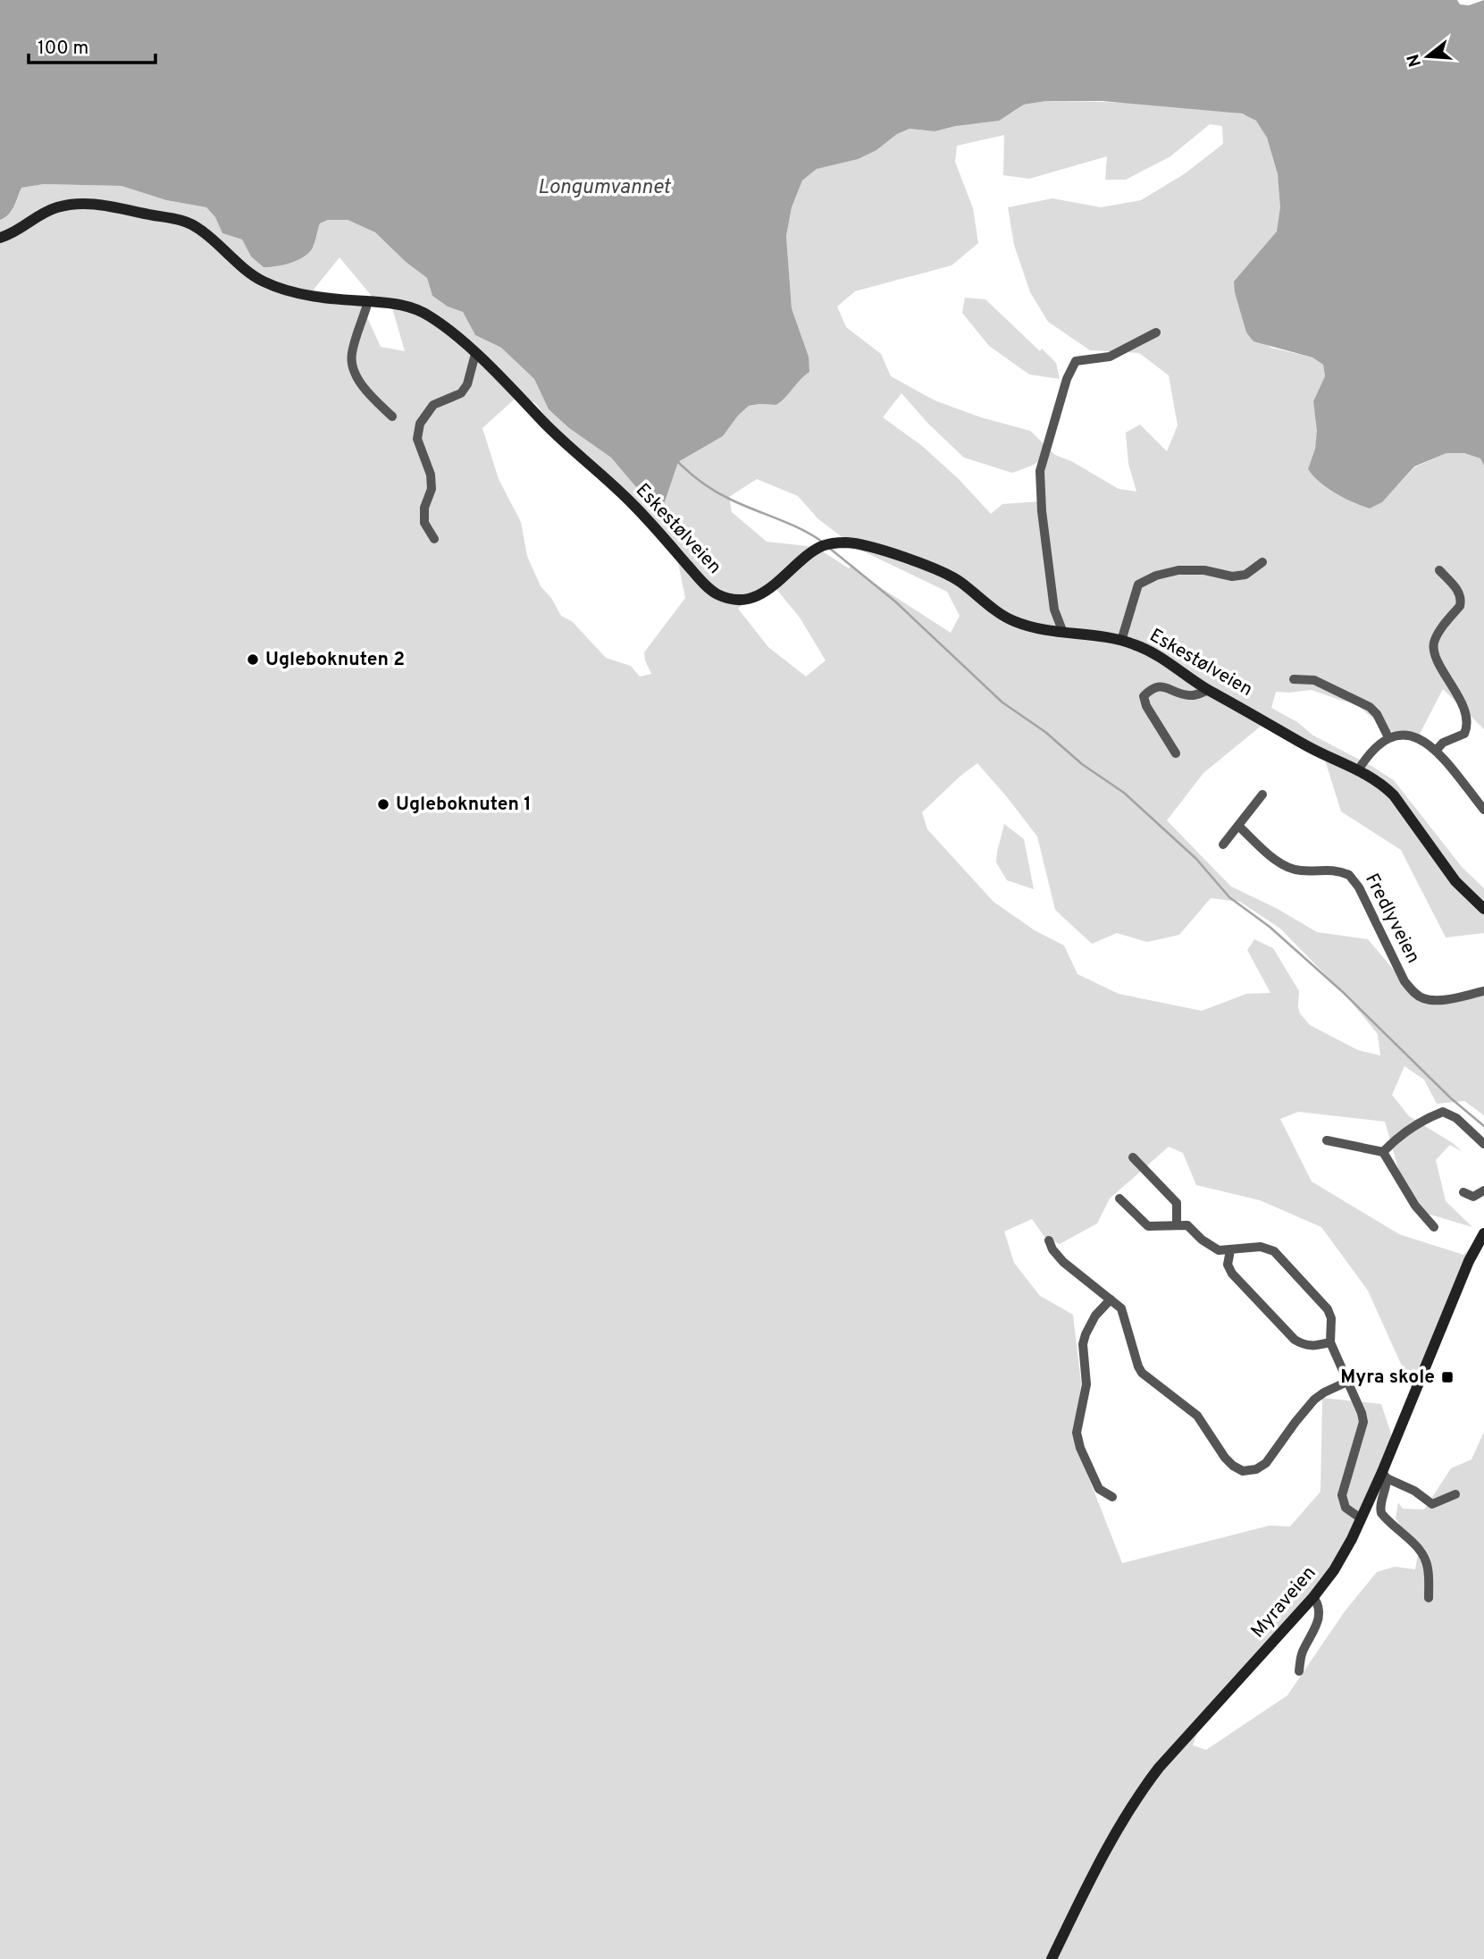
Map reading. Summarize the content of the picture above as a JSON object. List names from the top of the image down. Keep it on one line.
{"streets":{"main road":["Eskestølveien","Myraveien"],"street":["Fredlyveien"]},"water":["Longumvannet"],"places":{"other":["Ugleboknuten 2","Ugleboknuten 1"],"transit":["Myra skole"]},"scale_bar":"100 m","north":"left"}
